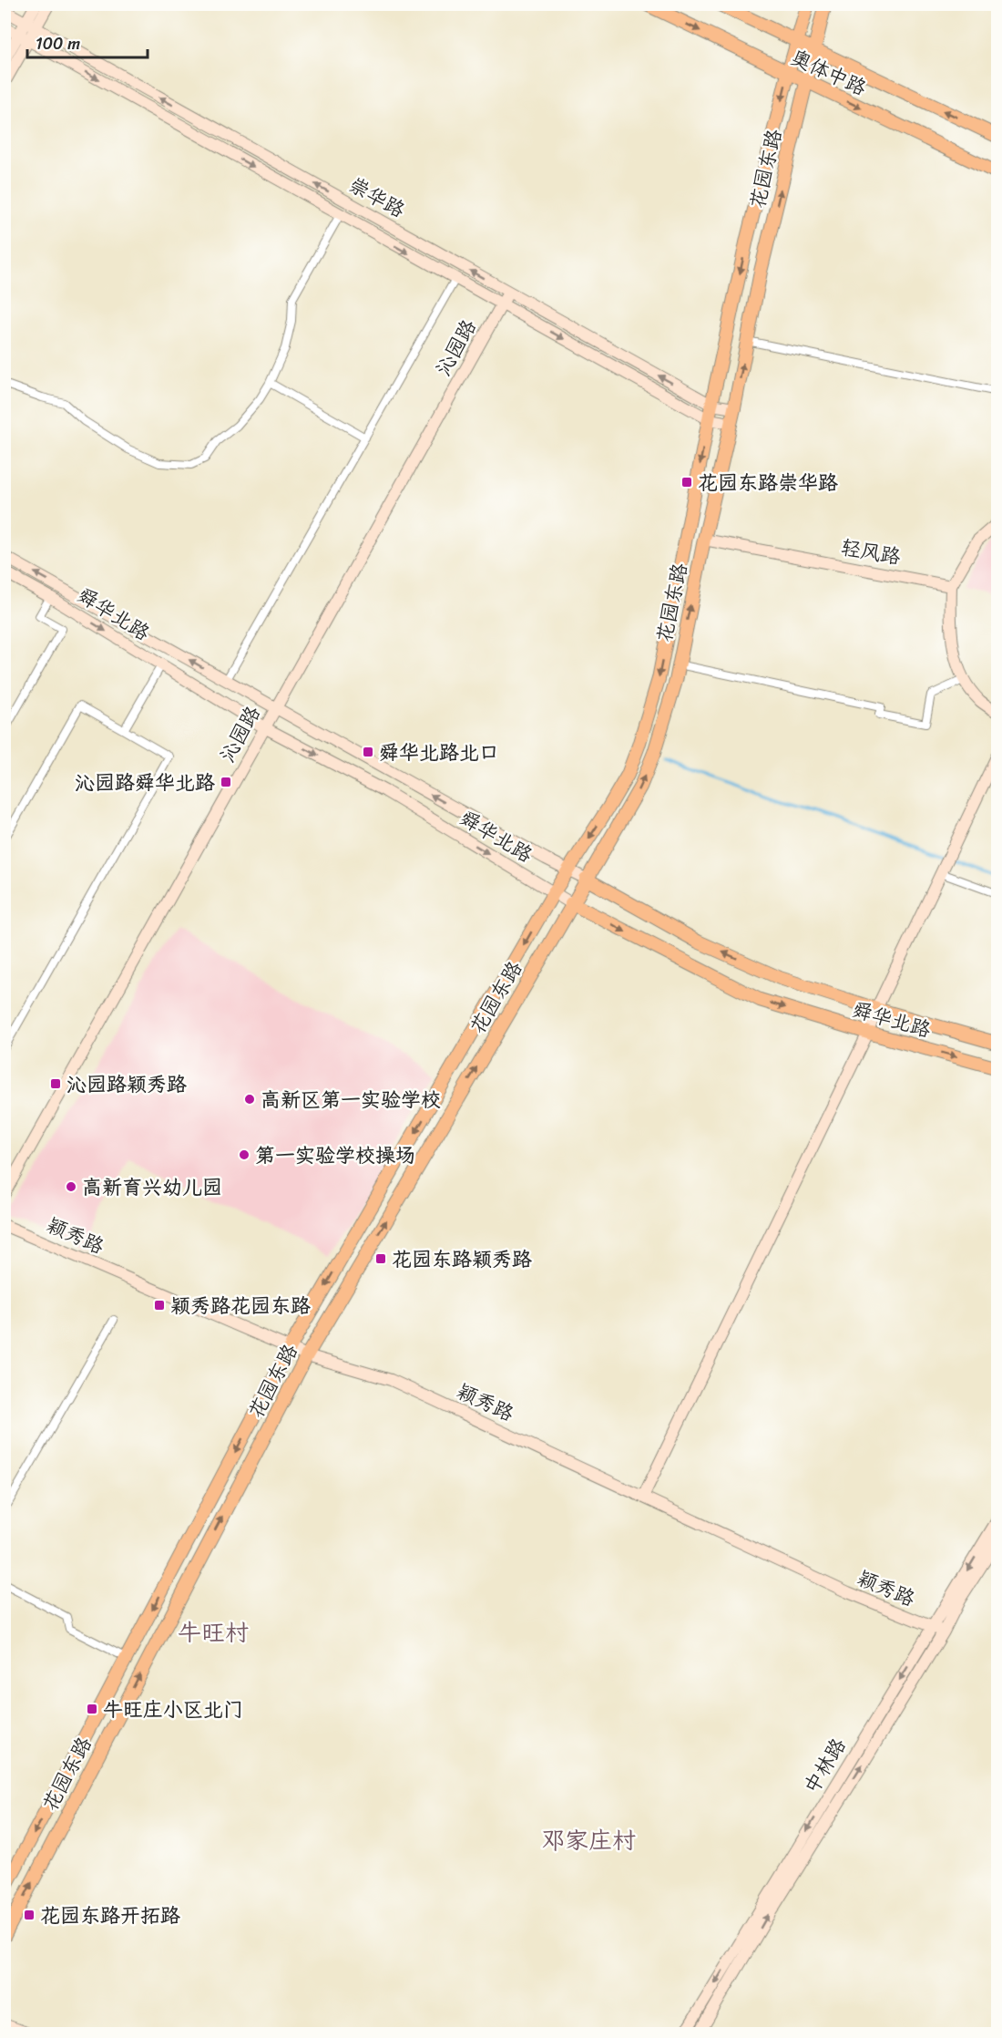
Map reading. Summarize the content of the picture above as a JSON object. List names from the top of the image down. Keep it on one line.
{"streets":{"main road":["奥体中路","花园东路","崇华路","沁园路","轻风路","舜华北路","颖秀路","中林路"]},"crossings":[["奥体中路","花园东路"],["花园东路","崇华路"],["花园东路","轻风路"],["花园东路","舜华北路"],["花园东路","颖秀路"],["崇华路","沁园路"],["沁园路","舜华北路"],["颖秀路","中林路"]],"districts":["牛旺村","邓家庄村"],"places":{"transit":["花园东路崇华路","舜华北路北口","沁园路舜华北路","沁园路颖秀路","花园东路颖秀路","颖秀路花园东路","牛旺庄小区北门","花园东路开拓路"],"other":["高新区第一实验学校","第一实验学校操场","高新育兴幼儿园"]},"scale_bar":"100 m"}
